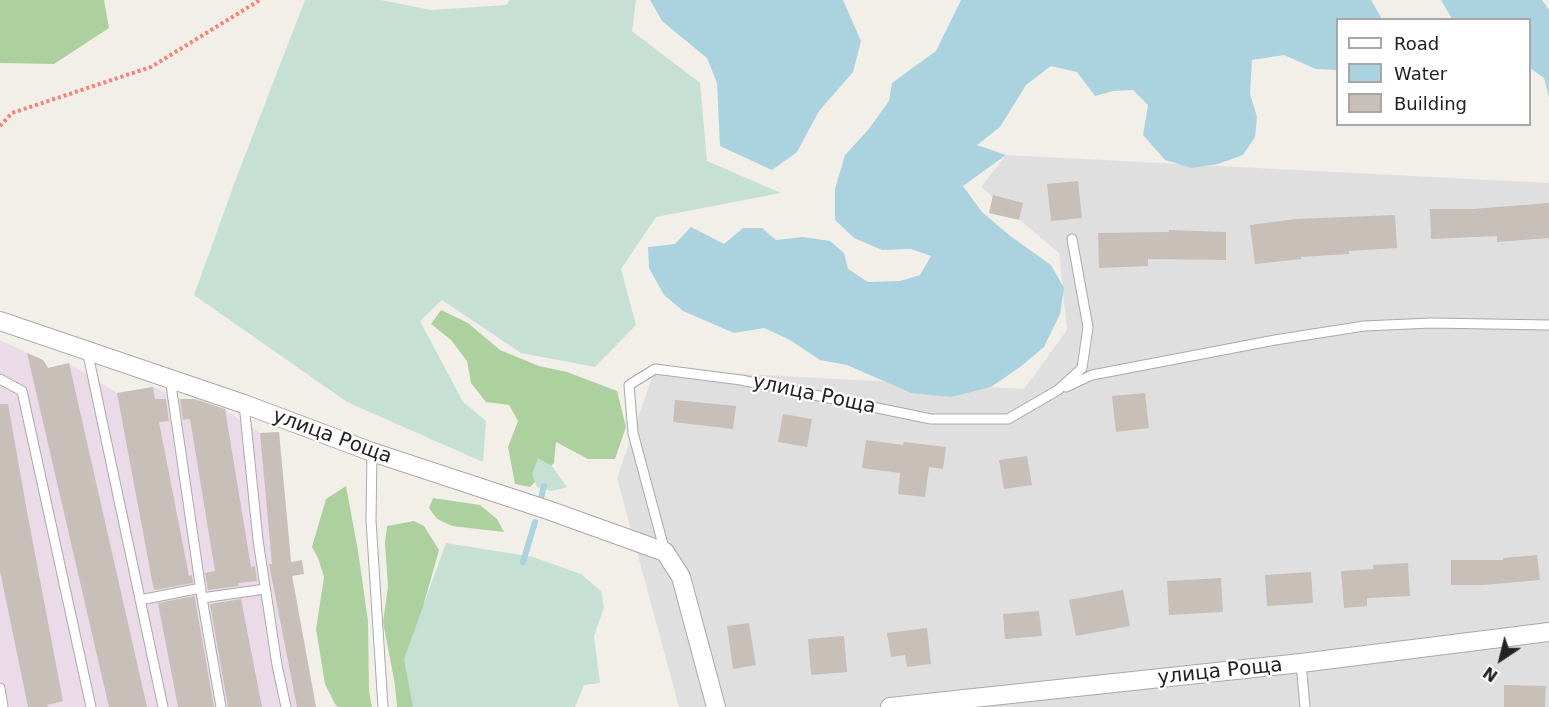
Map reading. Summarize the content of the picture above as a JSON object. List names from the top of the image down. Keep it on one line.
{"streets":{"street":["улица Роща"]},"legend":["Road","Water","Building"],"north":"bottom left"}
